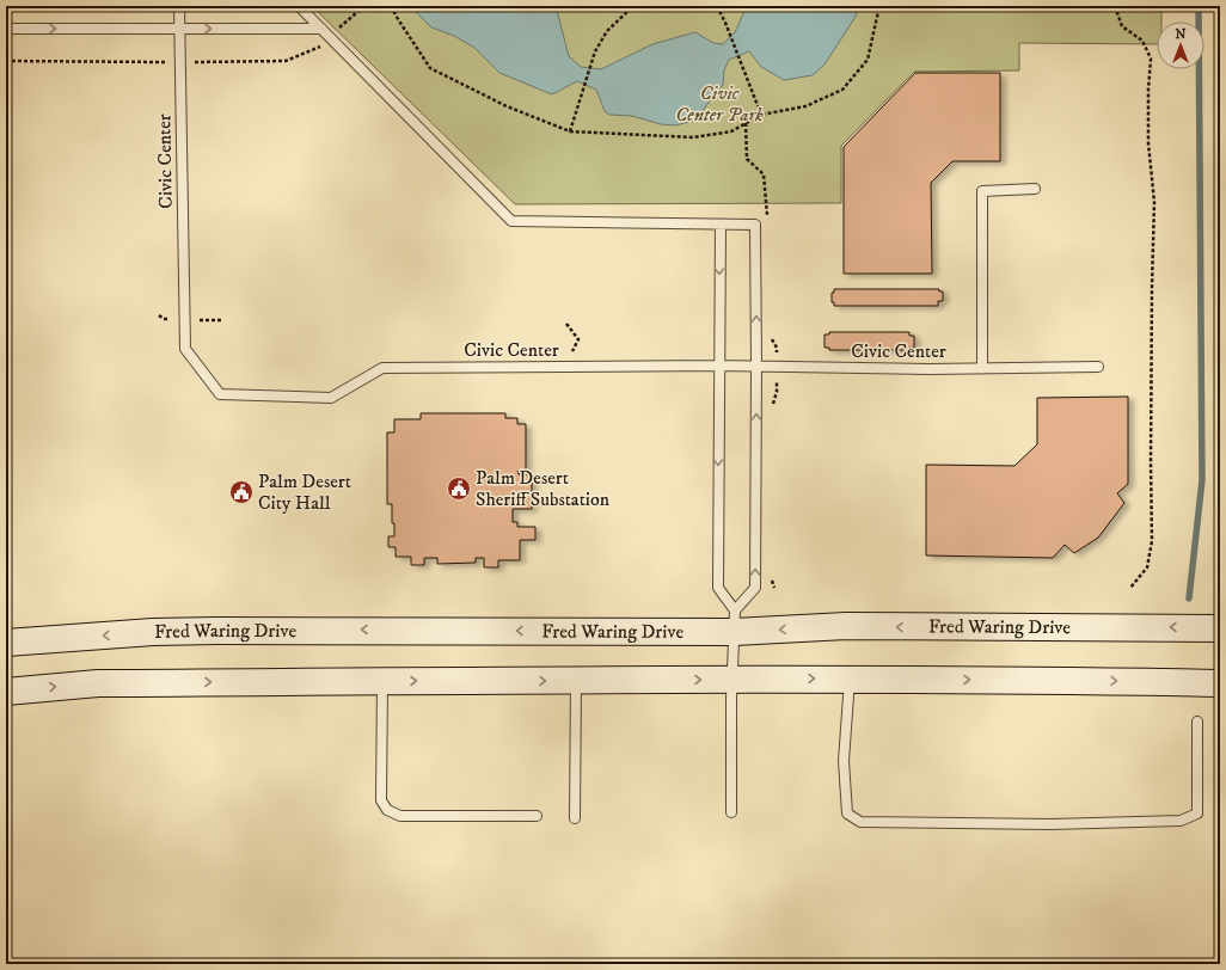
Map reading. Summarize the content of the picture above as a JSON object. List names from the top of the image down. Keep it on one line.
{"streets":{"main road":["Fred Waring Drive"],"lane":["Civic Center"]},"parks":["Civic Center Park"],"places":{"public building":["Palm Desert Sheriff Substation","Palm Desert City Hall"]},"north":"top"}
